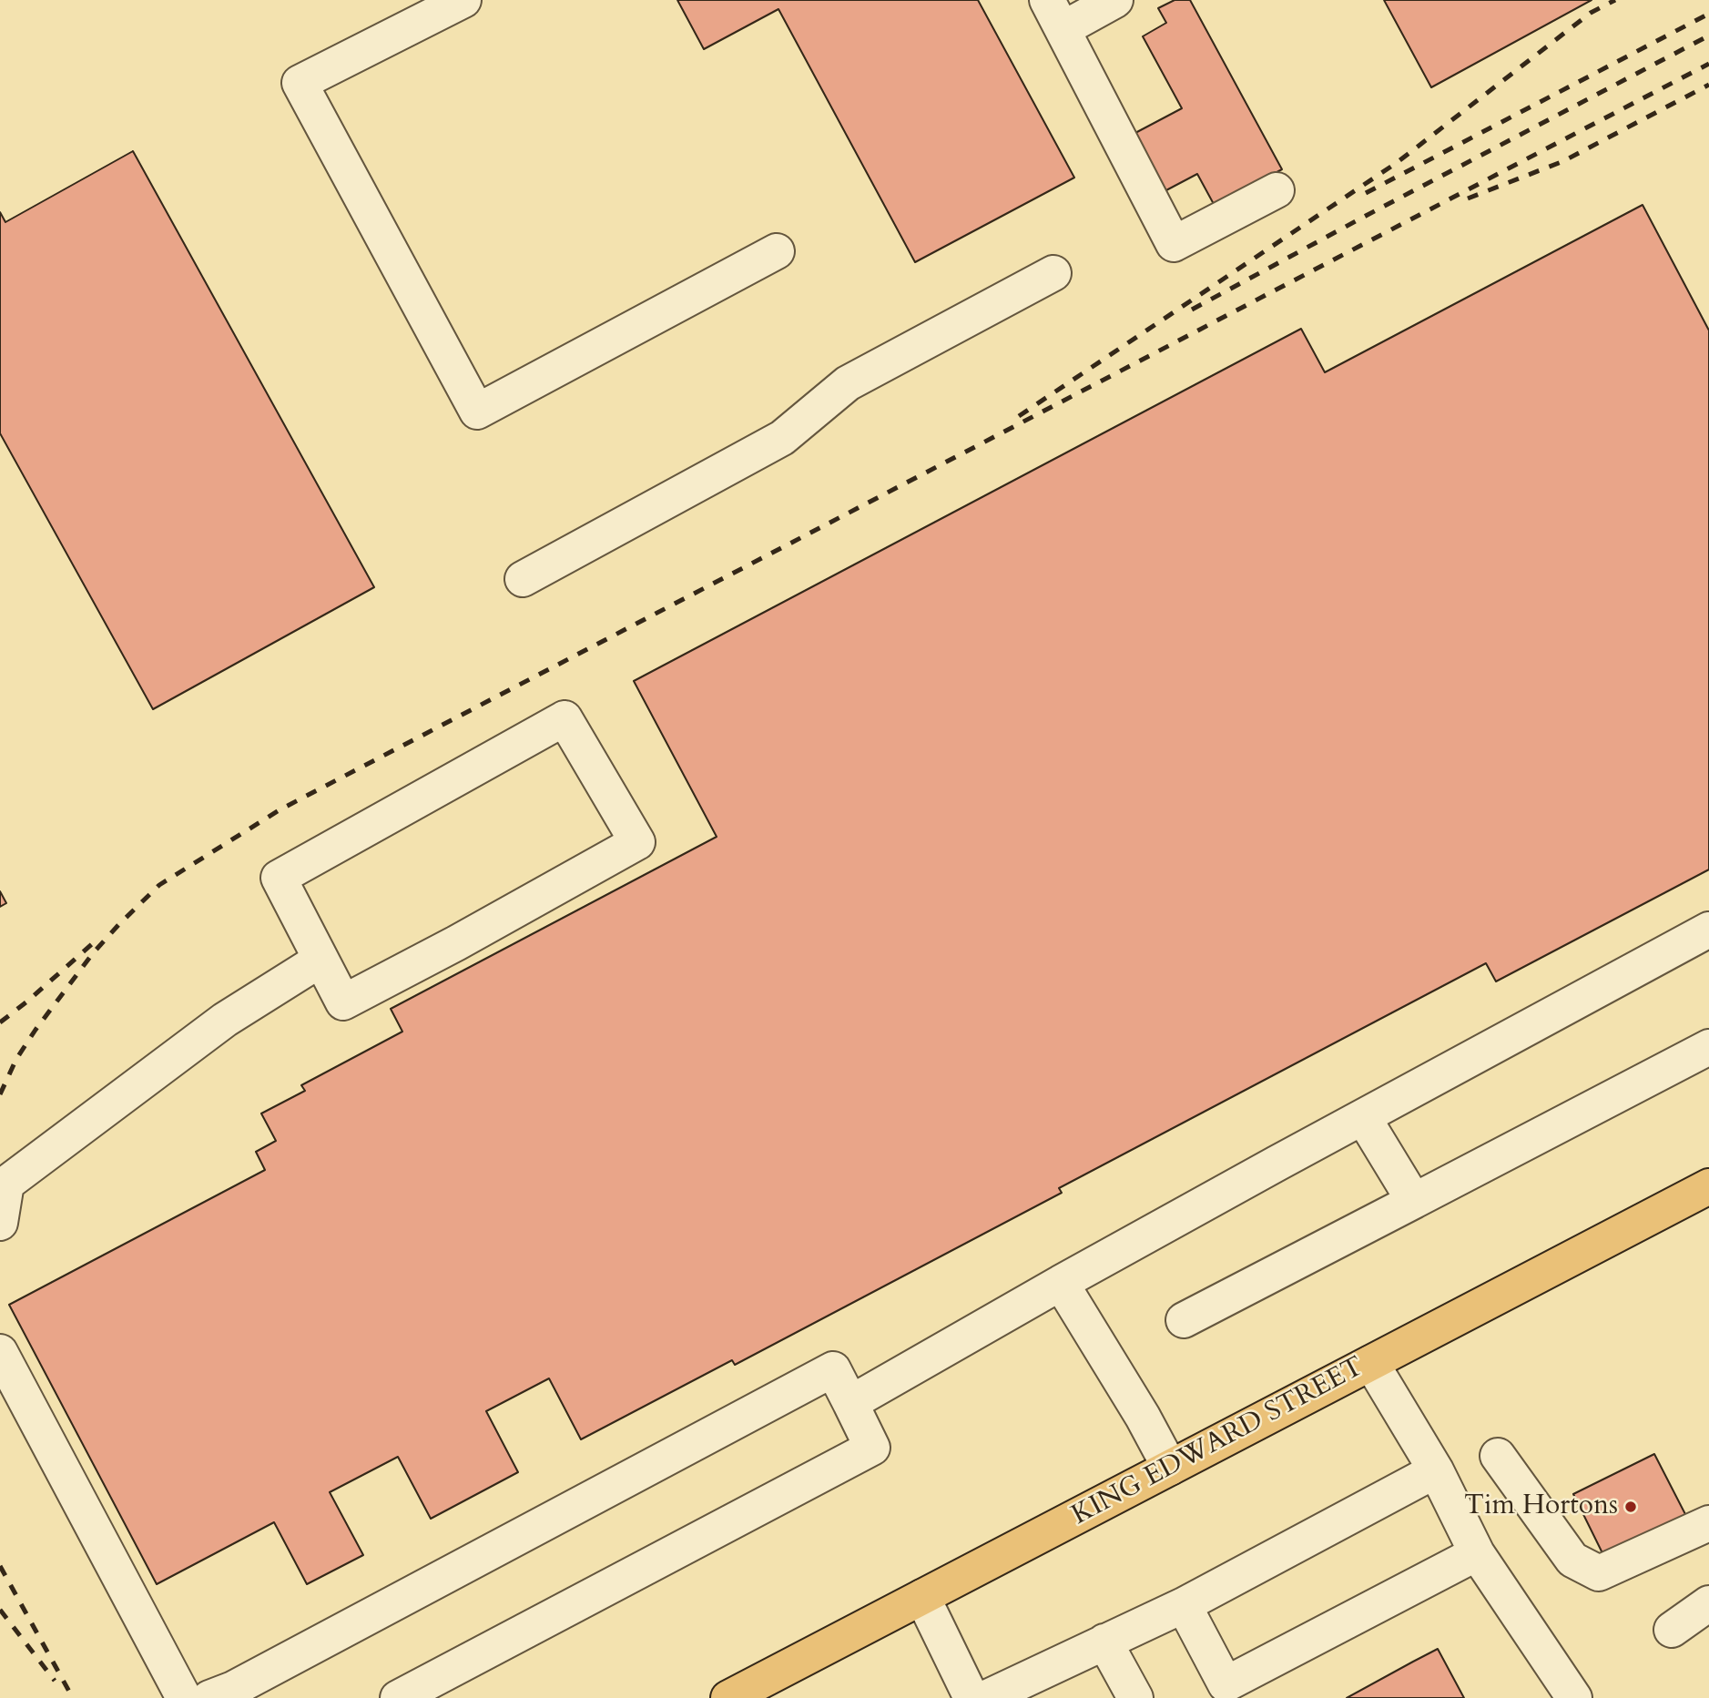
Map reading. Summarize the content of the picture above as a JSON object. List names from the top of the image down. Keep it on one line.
{"streets":{"main road":["KING EDWARD STREET"]},"places":["Tim Hortons"]}
